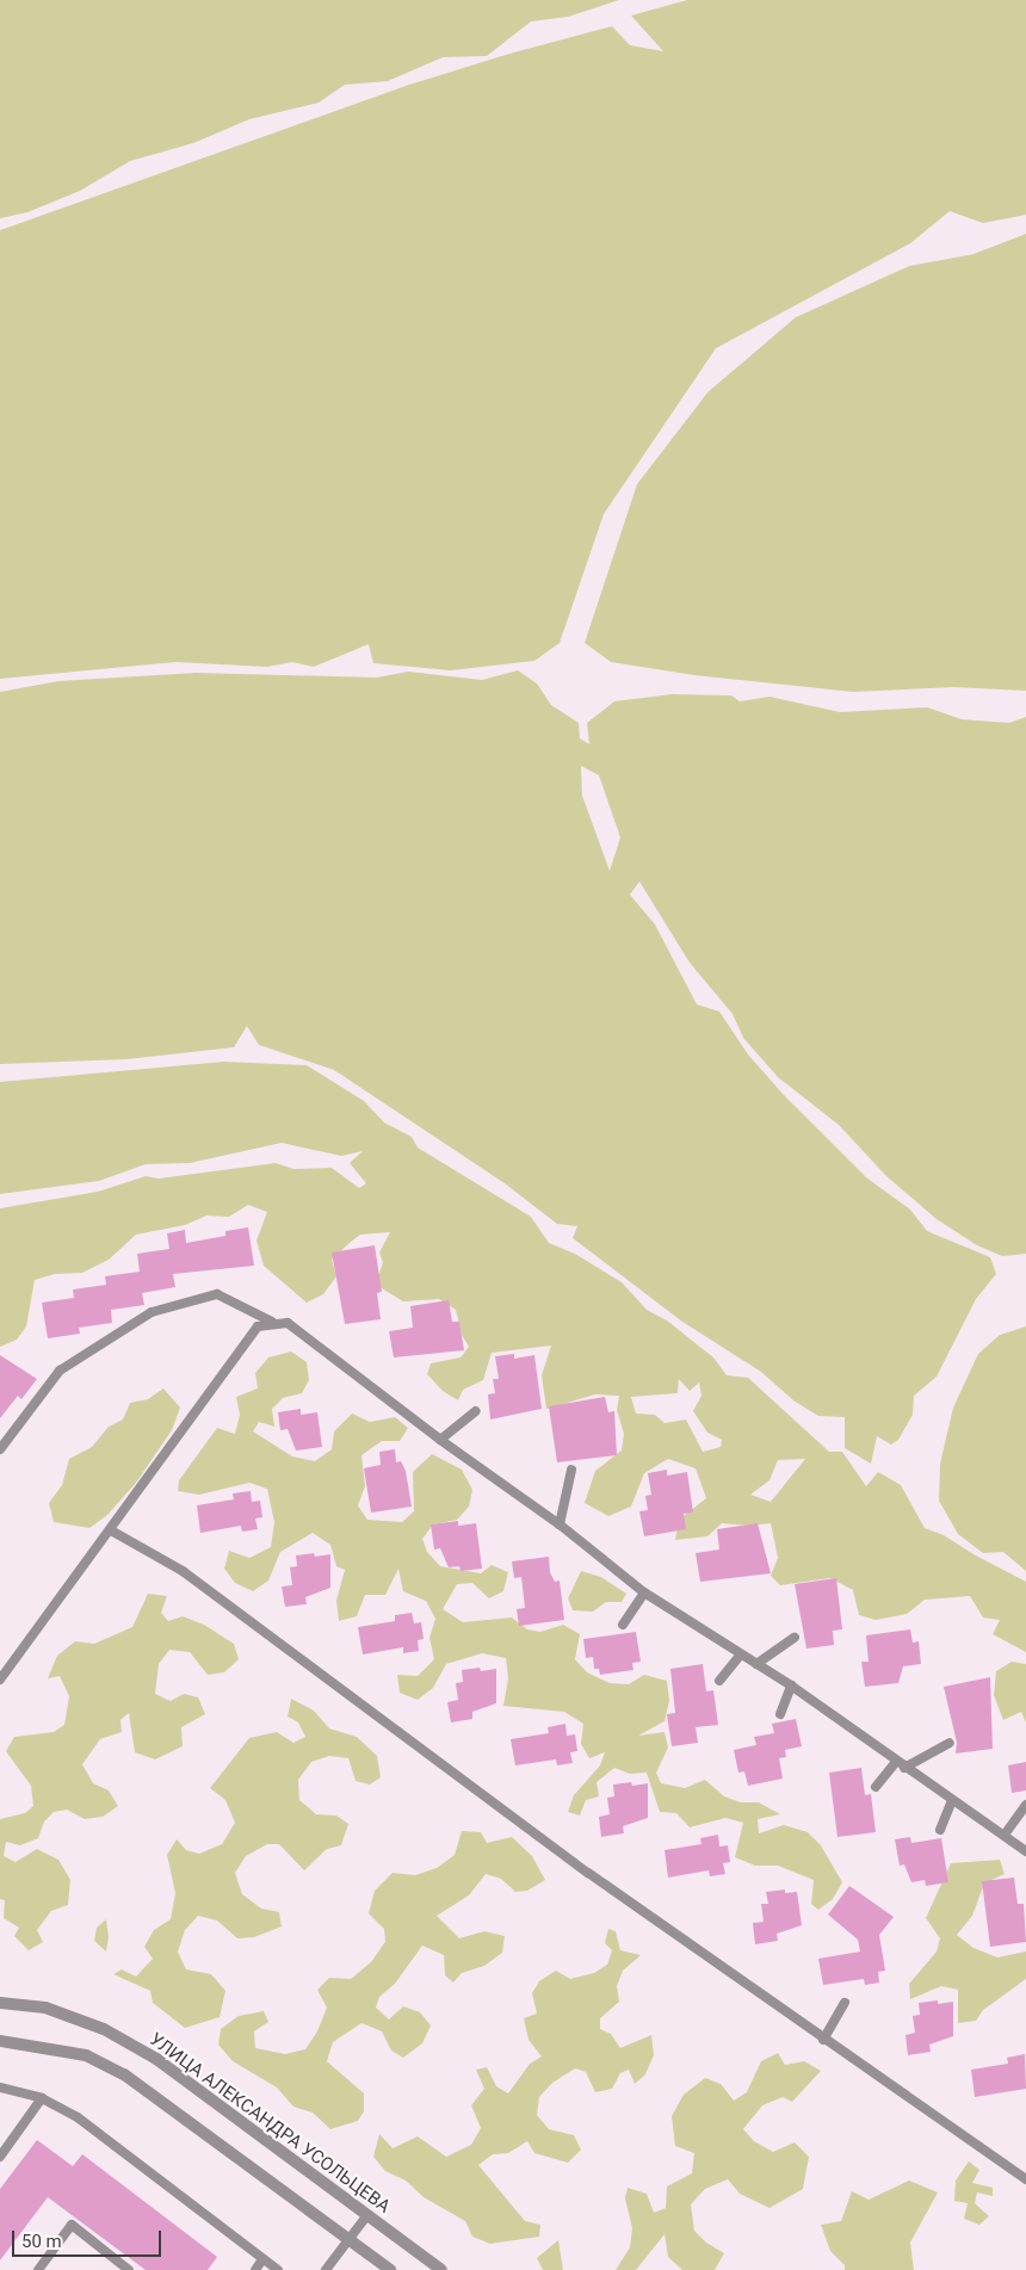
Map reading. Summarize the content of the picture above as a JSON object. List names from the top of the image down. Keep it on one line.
{"streets":{"street":["УЛИЦА АЛЕКСАНДРА УСОЛЬЦЕВА"]},"scale_bar":"50 m"}
